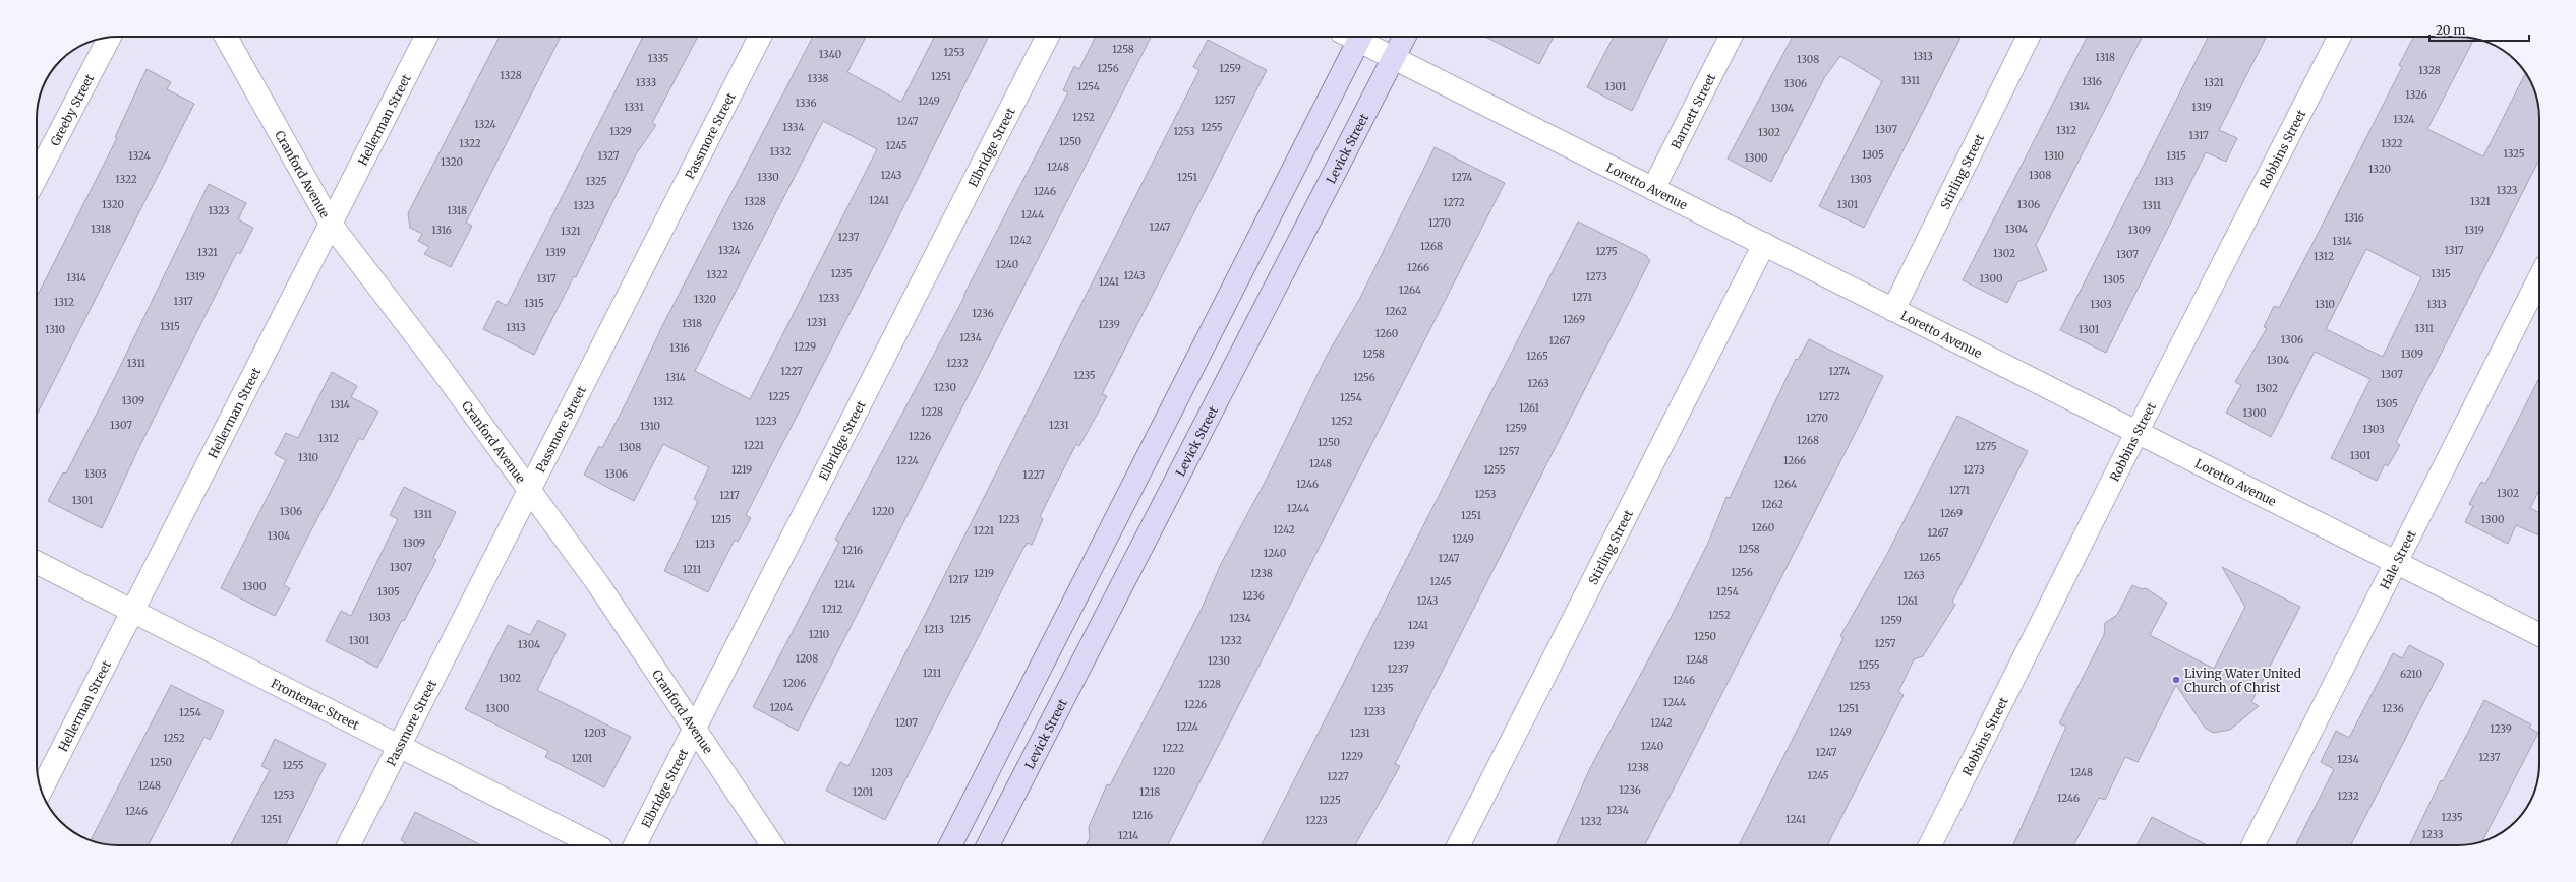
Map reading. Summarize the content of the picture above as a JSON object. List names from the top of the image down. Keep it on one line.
{"streets":{"main road":["Levick Street"],"street":["Greeby Street","Barnett Street","Hellerman Street","Passmore Street","Elbridge Street","Robbins Street","Stirling Street","Cranford Avenue","Loretto Avenue","Hale Street","Frontenac Street"]},"crossings":[["Barnett Street","Loretto Avenue"],["Hellerman Street","Cranford Avenue"],["Hellerman Street","Frontenac Street"],["Passmore Street","Cranford Avenue"],["Passmore Street","Frontenac Street"],["Elbridge Street","Cranford Avenue"],["Levick Street","Loretto Avenue"],["Robbins Street","Loretto Avenue"],["Stirling Street","Loretto Avenue"],["Loretto Avenue","Hale Street"]],"places":["Living Water United Church of Christ"],"house_numbers":["1258","1253","1340","1313","1318","1335","1308","1256","1259","1328","1328","1251","1338","1311","1316","1333","1321","1306","1254","1301","1326","1257","1249","1336","1314","1331","1319","1304","1252","1324","1247","1324","1334","1255","1307","1312","1329","1253","1302","1317","1250","1322","1322","1245","1332","1325","1305","1324","1327","1310","1315","1300","1320","1248","1320","1243","1308","1330","1251","1274","1322","1303","1325","1313","1323","1246","1241","1328","1321","1272","1320","1301","1306","1323","1311","1323","1318","1244","1316","1270","1326","1247","1318","1304","1316","1309","1319","1321","1237","1242","1314","1268","1324","1317","1275","1321","1319","1302","1307","1312","1240","1266","1235","1315","1322","1243","1319","1273","1314","1317","1300","1305","1241","1264","1271","1233","1320","1317","1312","1315","1303","1310","1313","1262","1236","1269","1231","1318","1239","1315","1313","1311","1310","1301","1260","1234","1306","1267","1229","1316","1258","1309","1265","1304","1311","1232","1227","1274","1307","1235","1314","1256","1263","1230","1302","1225","1272","1254","1309","1312","1305","1314","1261","1228","1300","1270","1223","1252","1307","1231","1310","1259","1303","1226","1312","1268","1250","1221","1275","1308","1257","1301","1310","1224","1266","1248","1219","1255","1273","1303","1306","1227","1246","1264","1271","1302","1253","1217","1301","1262","1244","1306","1220","1269","1311","1251","1215","1223","1300","1260","1242","1221","1267","1304","1249","1309","1213","1258","1216","1240","1265","1247","1307","1211","1256","1219","1238","1263","1217","1245","1214","1300","1305","1254","1236","1243","1261","1212","1252","1303","1234","1215","1259","1241","1213","1210","1250","1301","1232","1257","1304","1239","1208","1248","1230","1255","1237","1211","6210","1302","1246","1206","1228","1253","1235","1244","1226","1204","1300","1251","1236","1233","1254","1207","1242","1224","1239","1249","1203","1231","1252","1240","1222","1247","1229","1237","1201","1234","1250","1255","1238","1220","1203","1248","1245","1227","1248","1236","1201","1218","1253","1232","1246","1225","1234","1246","1216","1235","1251","1241","1223","1232","1233","1214"],"scale_bar":"20 m"}
